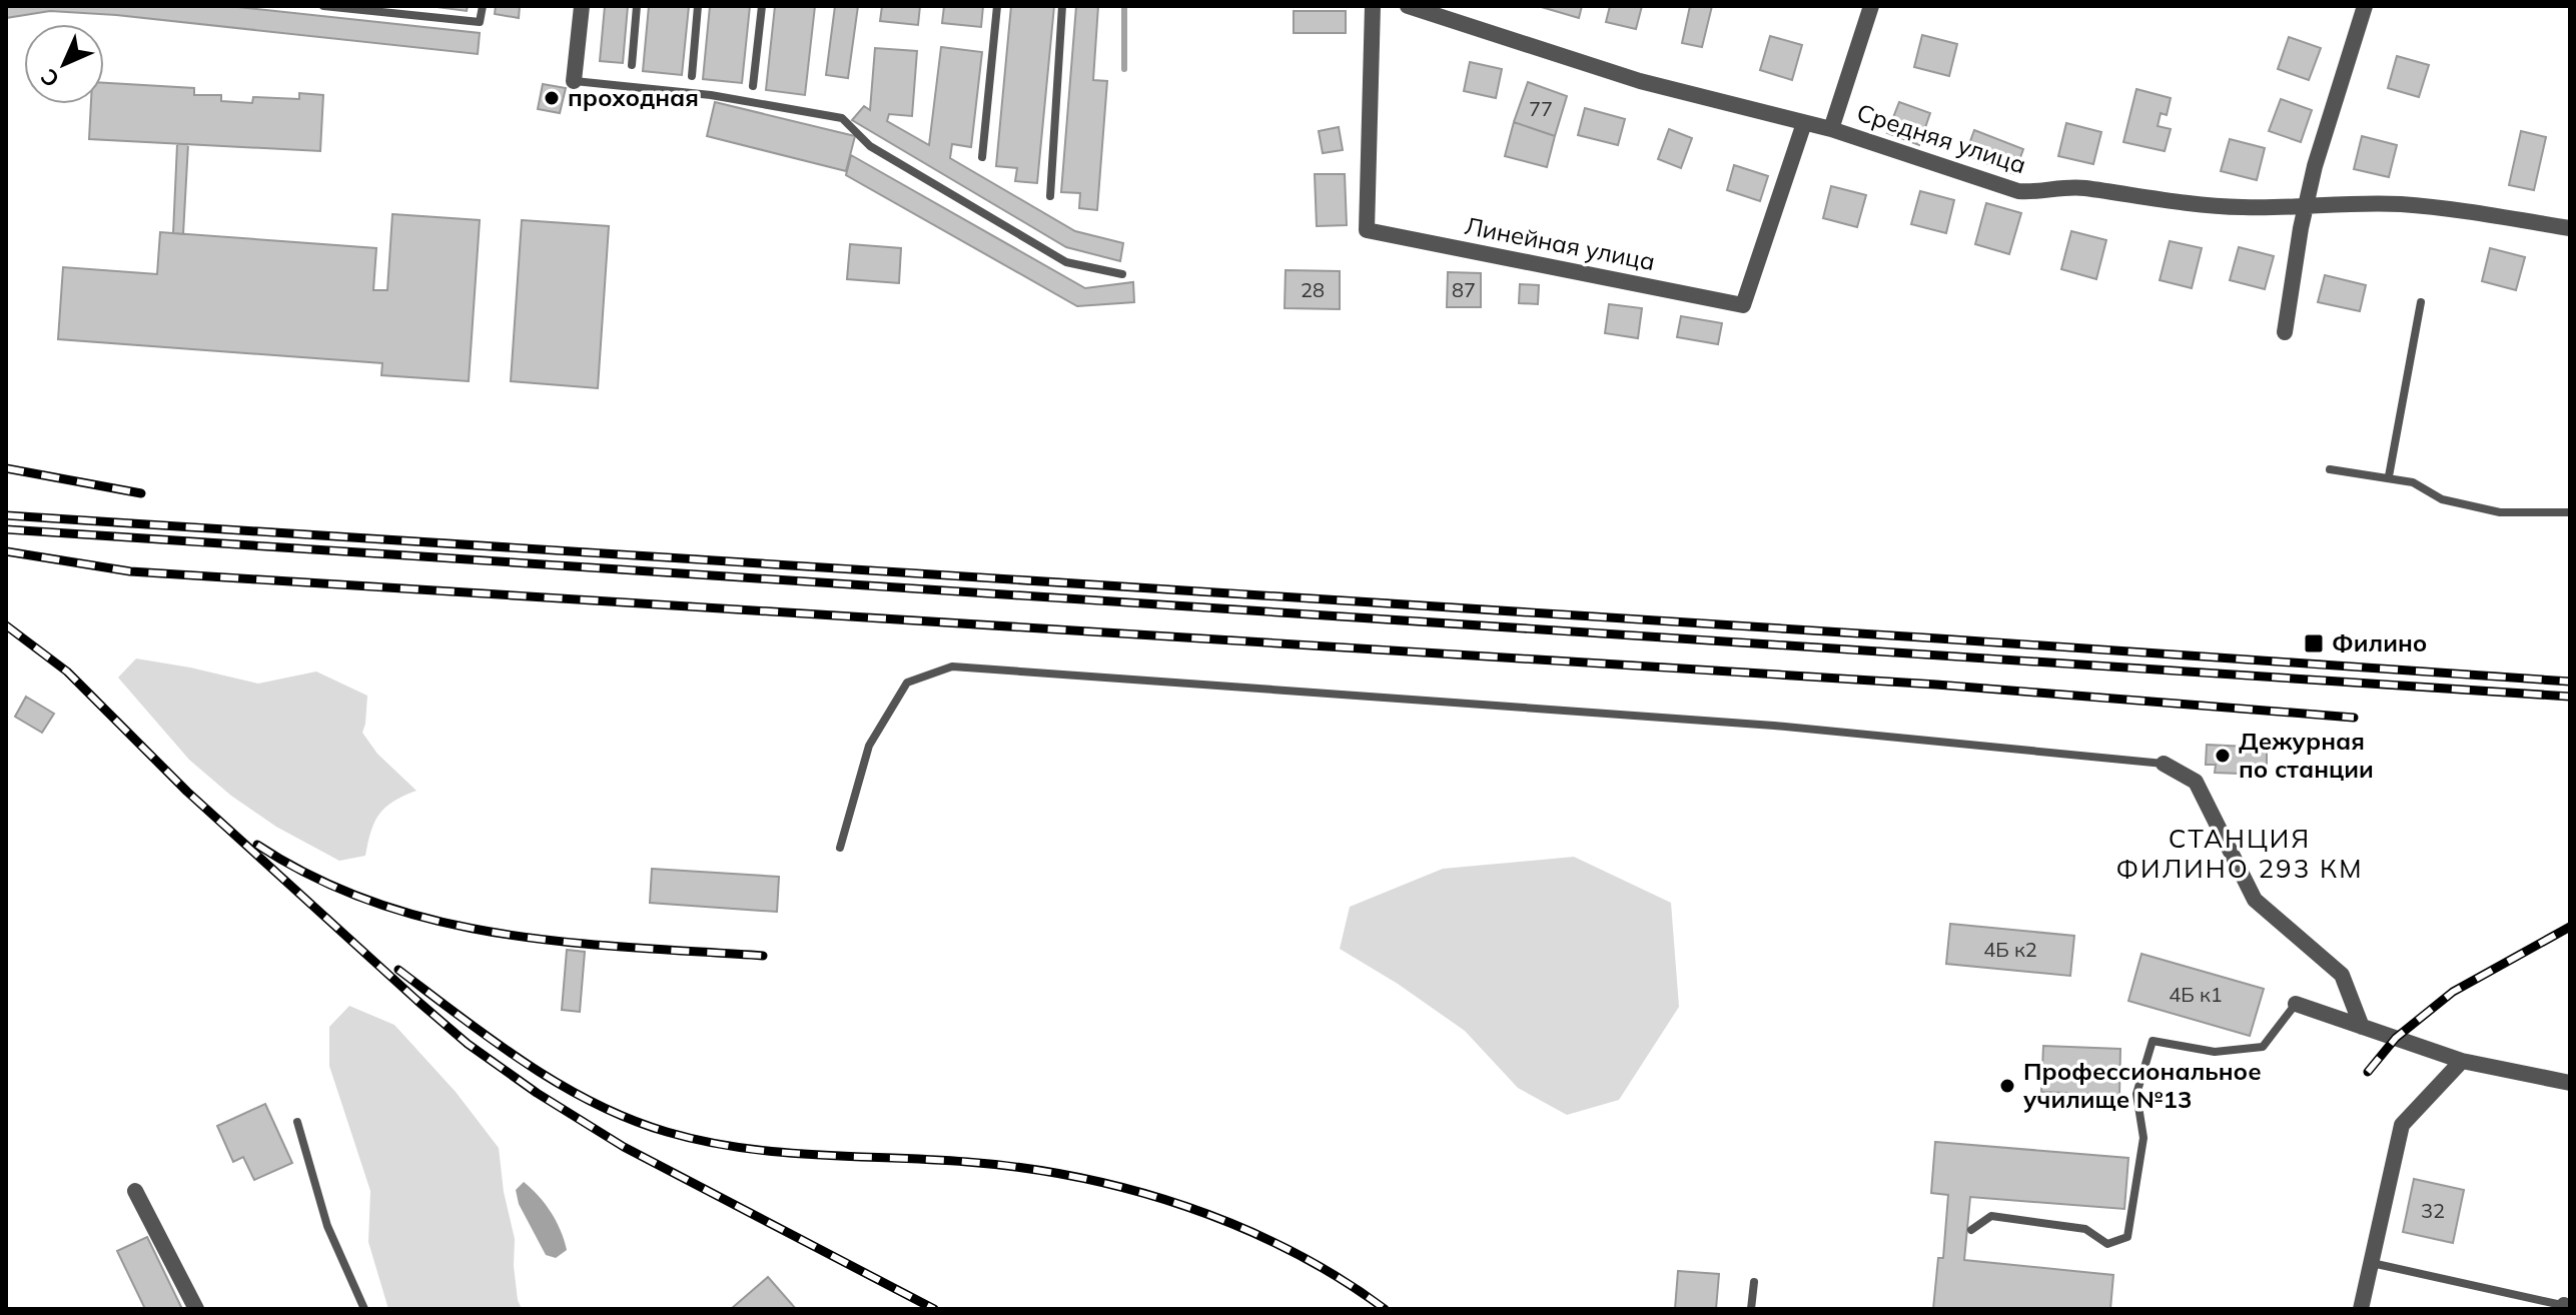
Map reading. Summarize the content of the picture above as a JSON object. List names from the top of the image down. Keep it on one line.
{"streets":{"street":["Средняя улица","Линейная улица"]},"crossings":[["Средняя улица","Линейная улица"]],"districts":["СТАНЦИЯ ФИЛИНО 293 КМ"],"places":{"other":["проходная","Дежурная по станции","Профессиональное училище №13"],"transit":["Филино"]},"house_numbers":["77","28","87","4Б к2","4Б к1","32"],"north":"bottom left"}
